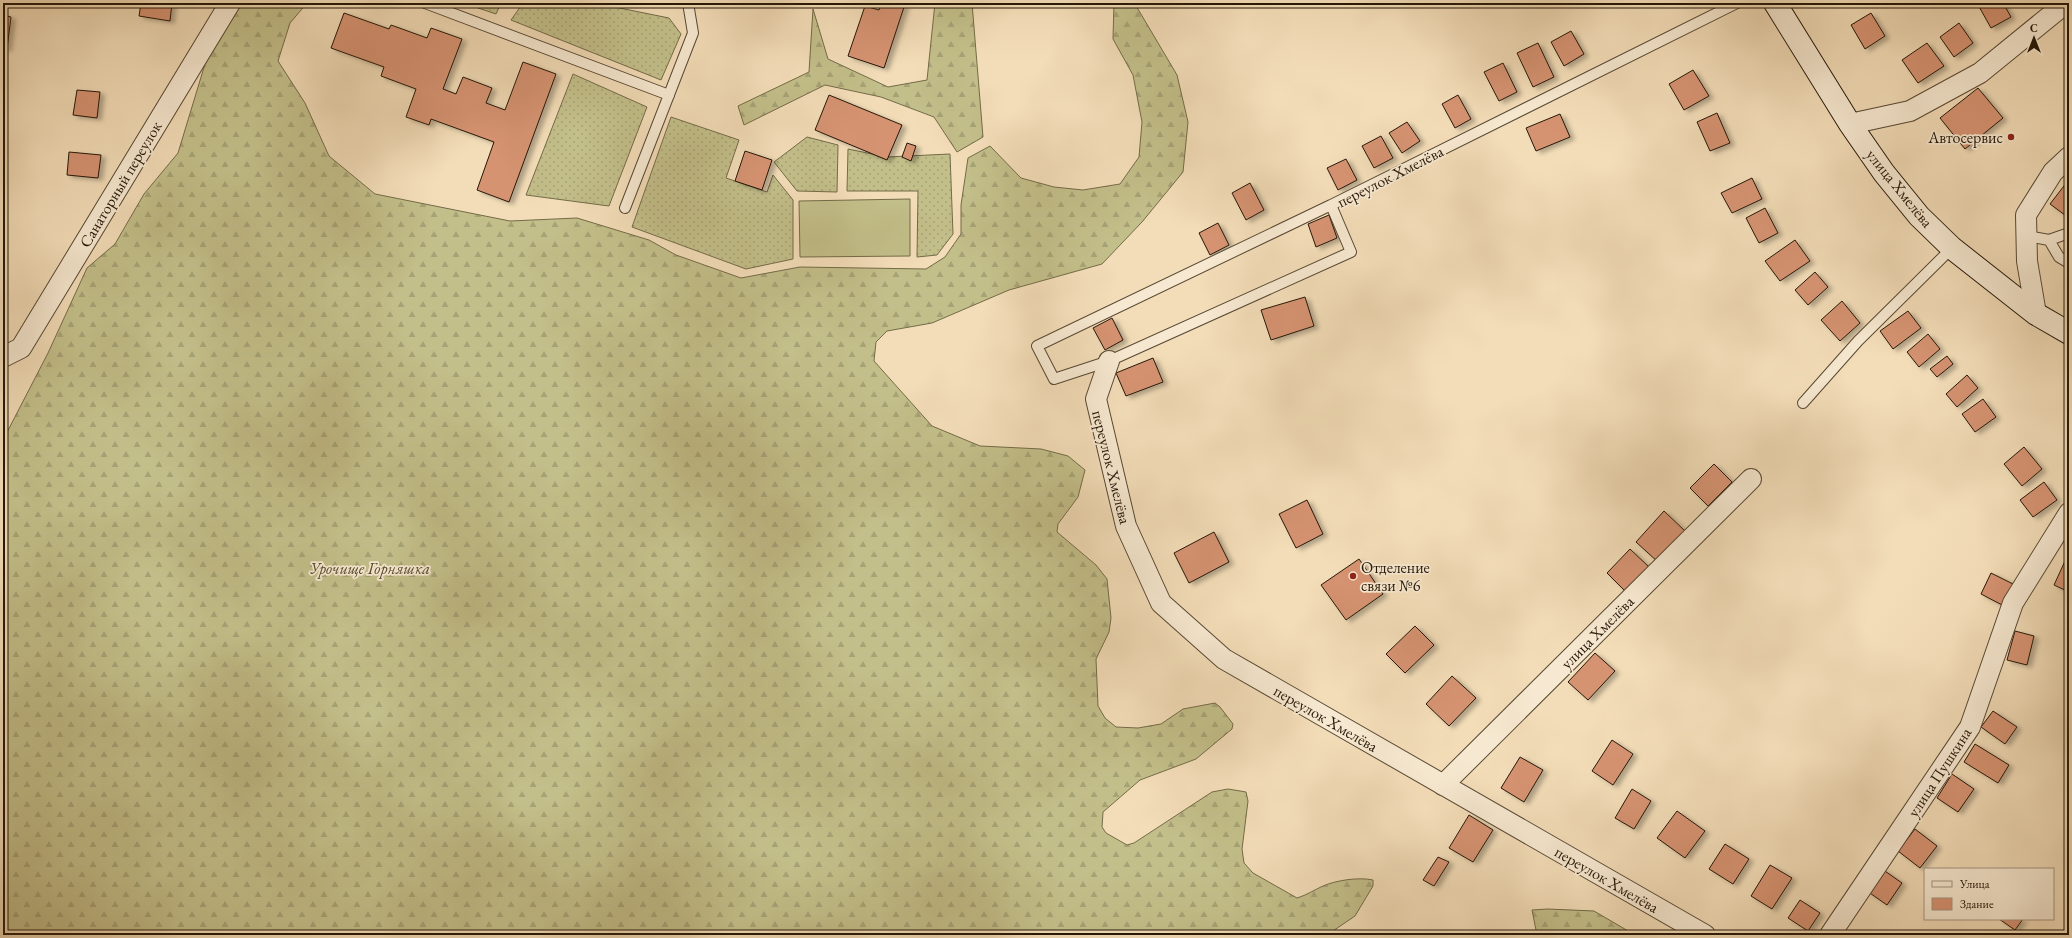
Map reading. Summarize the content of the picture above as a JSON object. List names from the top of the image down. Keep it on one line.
{"streets":{"main road":["улица Хмелёва"],"street":["переулок Хмелёва","Санаторный переулок","улица Пушкина"]},"crossings":[["переулок Хмелёва","улица Хмелёва"]],"parks":["Урочище Горняшка"],"places":["Автосервис","Отделение связи №6"],"legend":["Улица","Здание"],"north":"top"}
